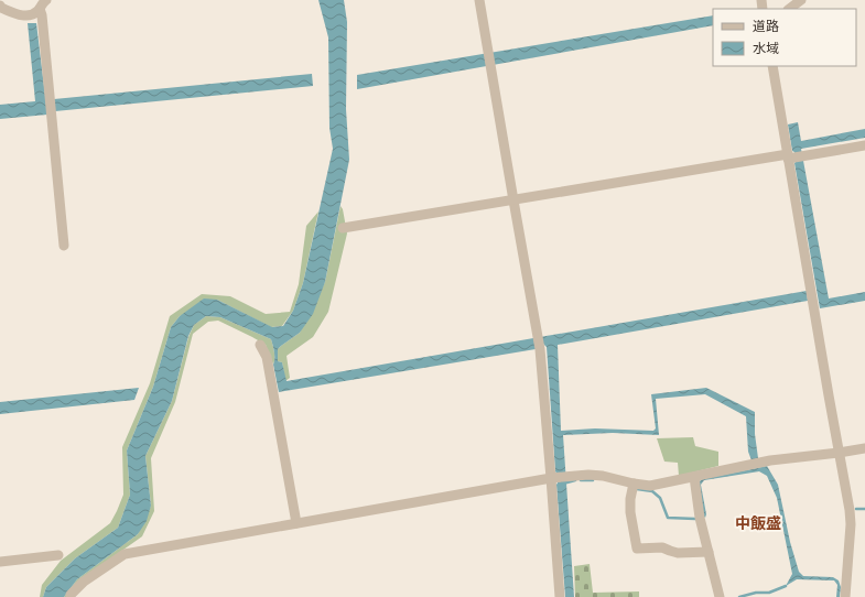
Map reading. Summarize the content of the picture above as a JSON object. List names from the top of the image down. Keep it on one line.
{"districts":["中飯盛"],"legend":["道路","水域"]}
